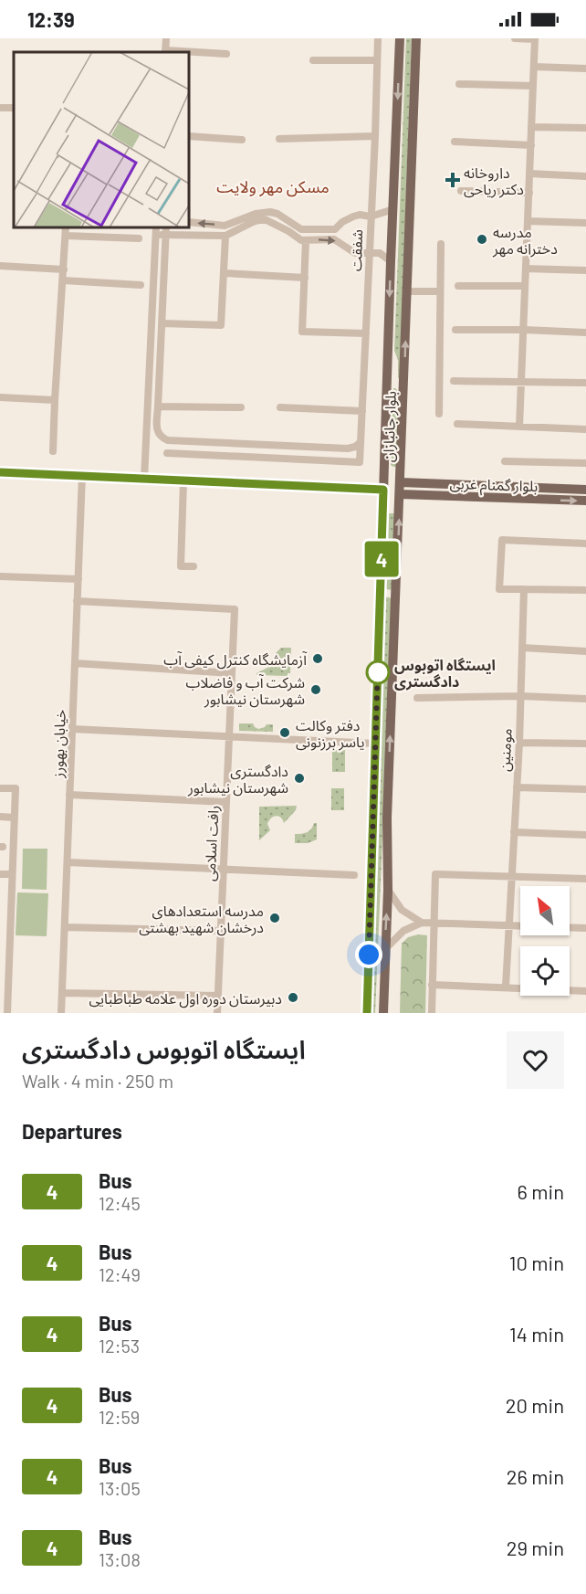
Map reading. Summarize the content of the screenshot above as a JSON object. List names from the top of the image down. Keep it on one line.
{"streets":{"main road":["بلوار جانبازان","بلوار گمنام غربی"],"street":["شفقت","خیابان بهورز","مومنین","رافت اسلامی"]},"crossings":[["بلوار جانبازان","بلوار گمنام غربی"],["خیابان بهورز","رافت اسلامی"]],"districts":["مسکن مهر ولایت"],"places":{"health":["داروخانه دکتر ریاحی"],"other":["مدرسه دخترانه مهر","آزمایشگاه کنترل کیفی آب","ایستگاه اتوبوس دادگستری","شرکت آب و فاضلاب شهرستان نیشابور","دفتر وکالت یاسر برزنونی","دادگستری شهرستان نیشابور","مدرسه استعدادهای درخشان شهید بهشتی","دبیرستان دوره اول علامه طباطبایی"]},"lines":["bus line 4"],"north":"top left","page":{"status":"12:39","on_map":"4","heading":[["ایستگاه اتوبوس دادگستری","Walk · 4 min · 250 m"],"Departures"],"list":[{"mark":"4","name":"Bus","note":"12:45","value":"6 min"},{"mark":"4","name":"Bus","note":"12:49","value":"10 min"},{"mark":"4","name":"Bus","note":"12:53","value":"14 min"},{"mark":"4","name":"Bus","note":"12:59","value":"20 min"},{"mark":"4","name":"Bus","note":"13:05","value":"26 min"},{"mark":"4","name":"Bus","note":"13:08","value":"29 min"}]}}
